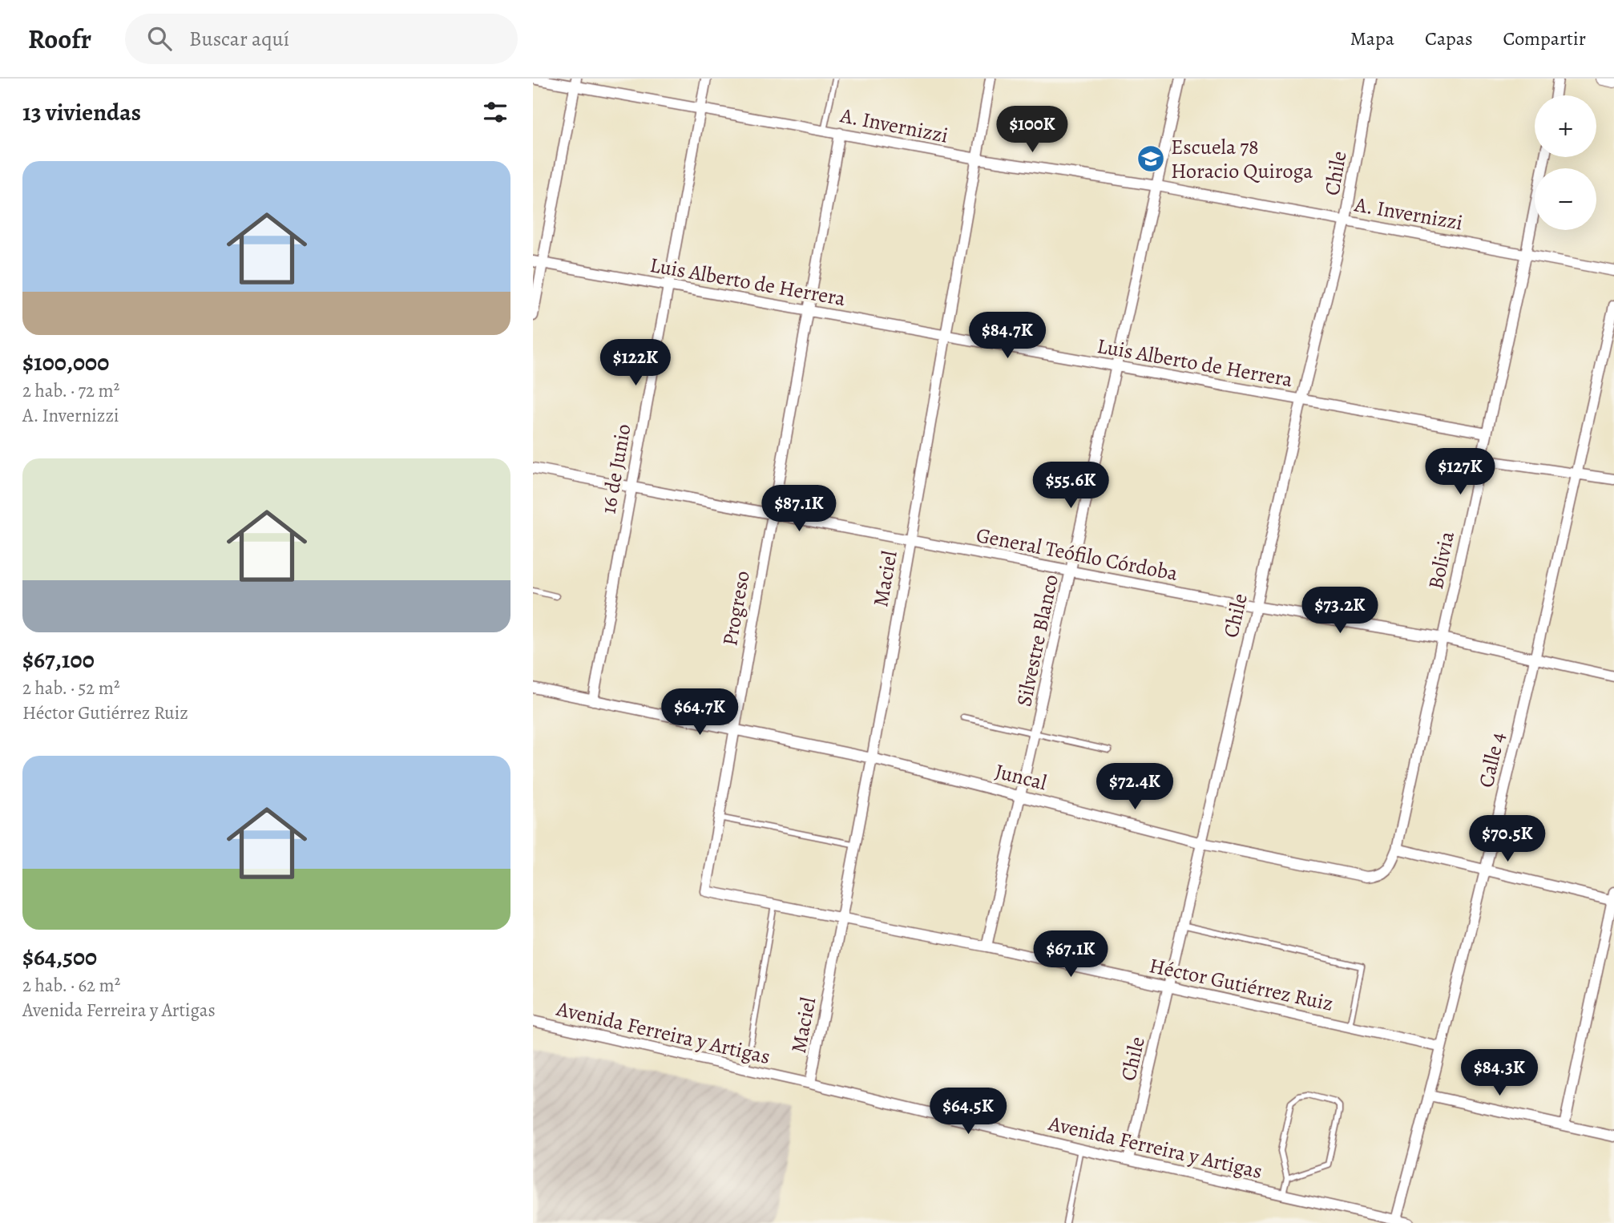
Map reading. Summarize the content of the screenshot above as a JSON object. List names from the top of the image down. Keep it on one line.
{"streets":{"street":["A. Invernizzi","Chile","Luis Alberto de Herrera","16 de Junio","General Teófilo Córdoba","Bolivia","Maciel","Progreso","Silvestre Blanco","Calle 4","Juncal","Héctor Gutiérrez Ruiz","Avenida Ferreira y Artigas"]},"crossings":[["A. Invernizzi","Chile"],["A. Invernizzi","16 de Junio"],["A. Invernizzi","Bolivia"],["A. Invernizzi","Maciel"],["A. Invernizzi","Progreso"],["A. Invernizzi","Silvestre Blanco"],["Chile","Luis Alberto de Herrera"],["Chile","General Teófilo Córdoba"],["Chile","Juncal"],["Chile","Héctor Gutiérrez Ruiz"],["Chile","Avenida Ferreira y Artigas"],["Luis Alberto de Herrera","16 de Junio"],["Luis Alberto de Herrera","Bolivia"],["Luis Alberto de Herrera","Maciel"],["Luis Alberto de Herrera","Progreso"],["Luis Alberto de Herrera","Silvestre Blanco"],["16 de Junio","General Teófilo Córdoba"],["16 de Junio","Juncal"],["General Teófilo Córdoba","Bolivia"],["General Teófilo Córdoba","Maciel"],["General Teófilo Córdoba","Progreso"],["General Teófilo Córdoba","Silvestre Blanco"],["General Teófilo Córdoba","Calle 4"],["Bolivia","Juncal"],["Maciel","Juncal"],["Maciel","Héctor Gutiérrez Ruiz"],["Maciel","Avenida Ferreira y Artigas"],["Progreso","Juncal"],["Progreso","Héctor Gutiérrez Ruiz"],["Silvestre Blanco","Juncal"],["Silvestre Blanco","Héctor Gutiérrez Ruiz"],["Calle 4","Héctor Gutiérrez Ruiz"],["Calle 4","Avenida Ferreira y Artigas"]],"places":{"school or university":["Escuela 78 Horacio Quiroga"]},"page":{"header":"Roofr","search":"Buscar aquí","nav":["Mapa","Capas","Compartir"],"heading":"13 viviendas","map_buttons":["+","−"],"price":["$100K","$84.7K","$122K","$127K","$55.6K","$87.1K","$73.2K","$64.7K","$72.4K","$70.5K","$67.1K","$84.3K","$64.5K"],"list":[{"name":"$100,000","note":"2 hab. · 72 m² · A. Invernizzi"},{"name":"$67,100","note":"2 hab. · 52 m² · Héctor Gutiérrez Ruiz"},{"name":"$64,500","note":"2 hab. · 62 m² · Avenida Ferreira y Artigas"}]}}
